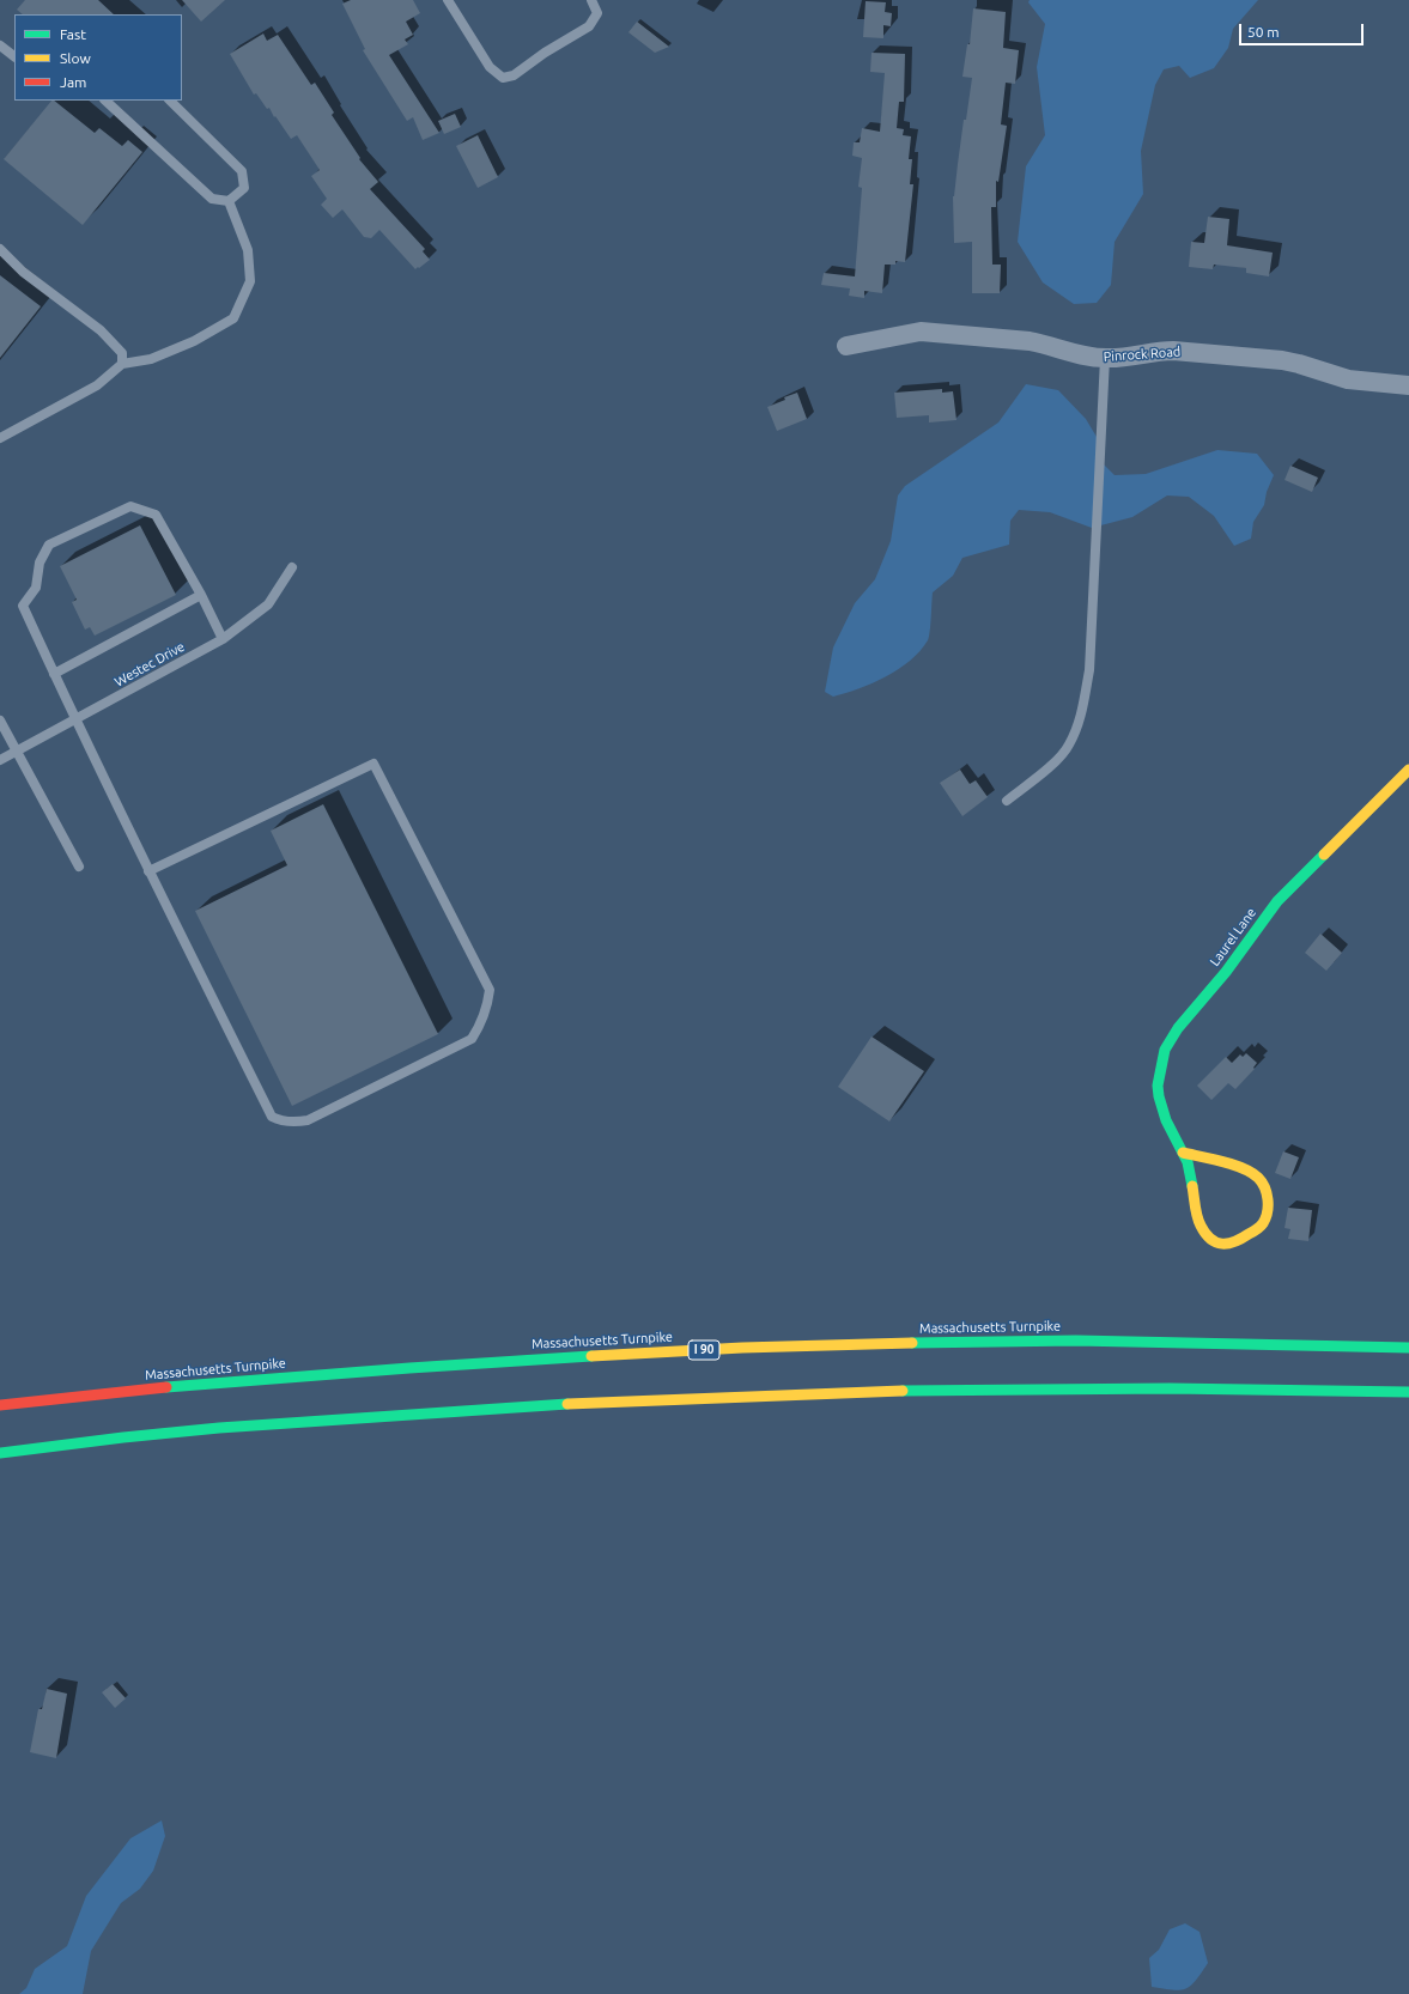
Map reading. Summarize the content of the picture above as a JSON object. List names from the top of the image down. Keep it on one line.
{"streets":{"main road":["Laurel Lane","Massachusetts Turnpike","I 90"],"street":["Pinrock Road"],"lane":["Westec Drive"]},"legend":["Fast","Slow","Jam"],"scale_bar":"50 m"}
